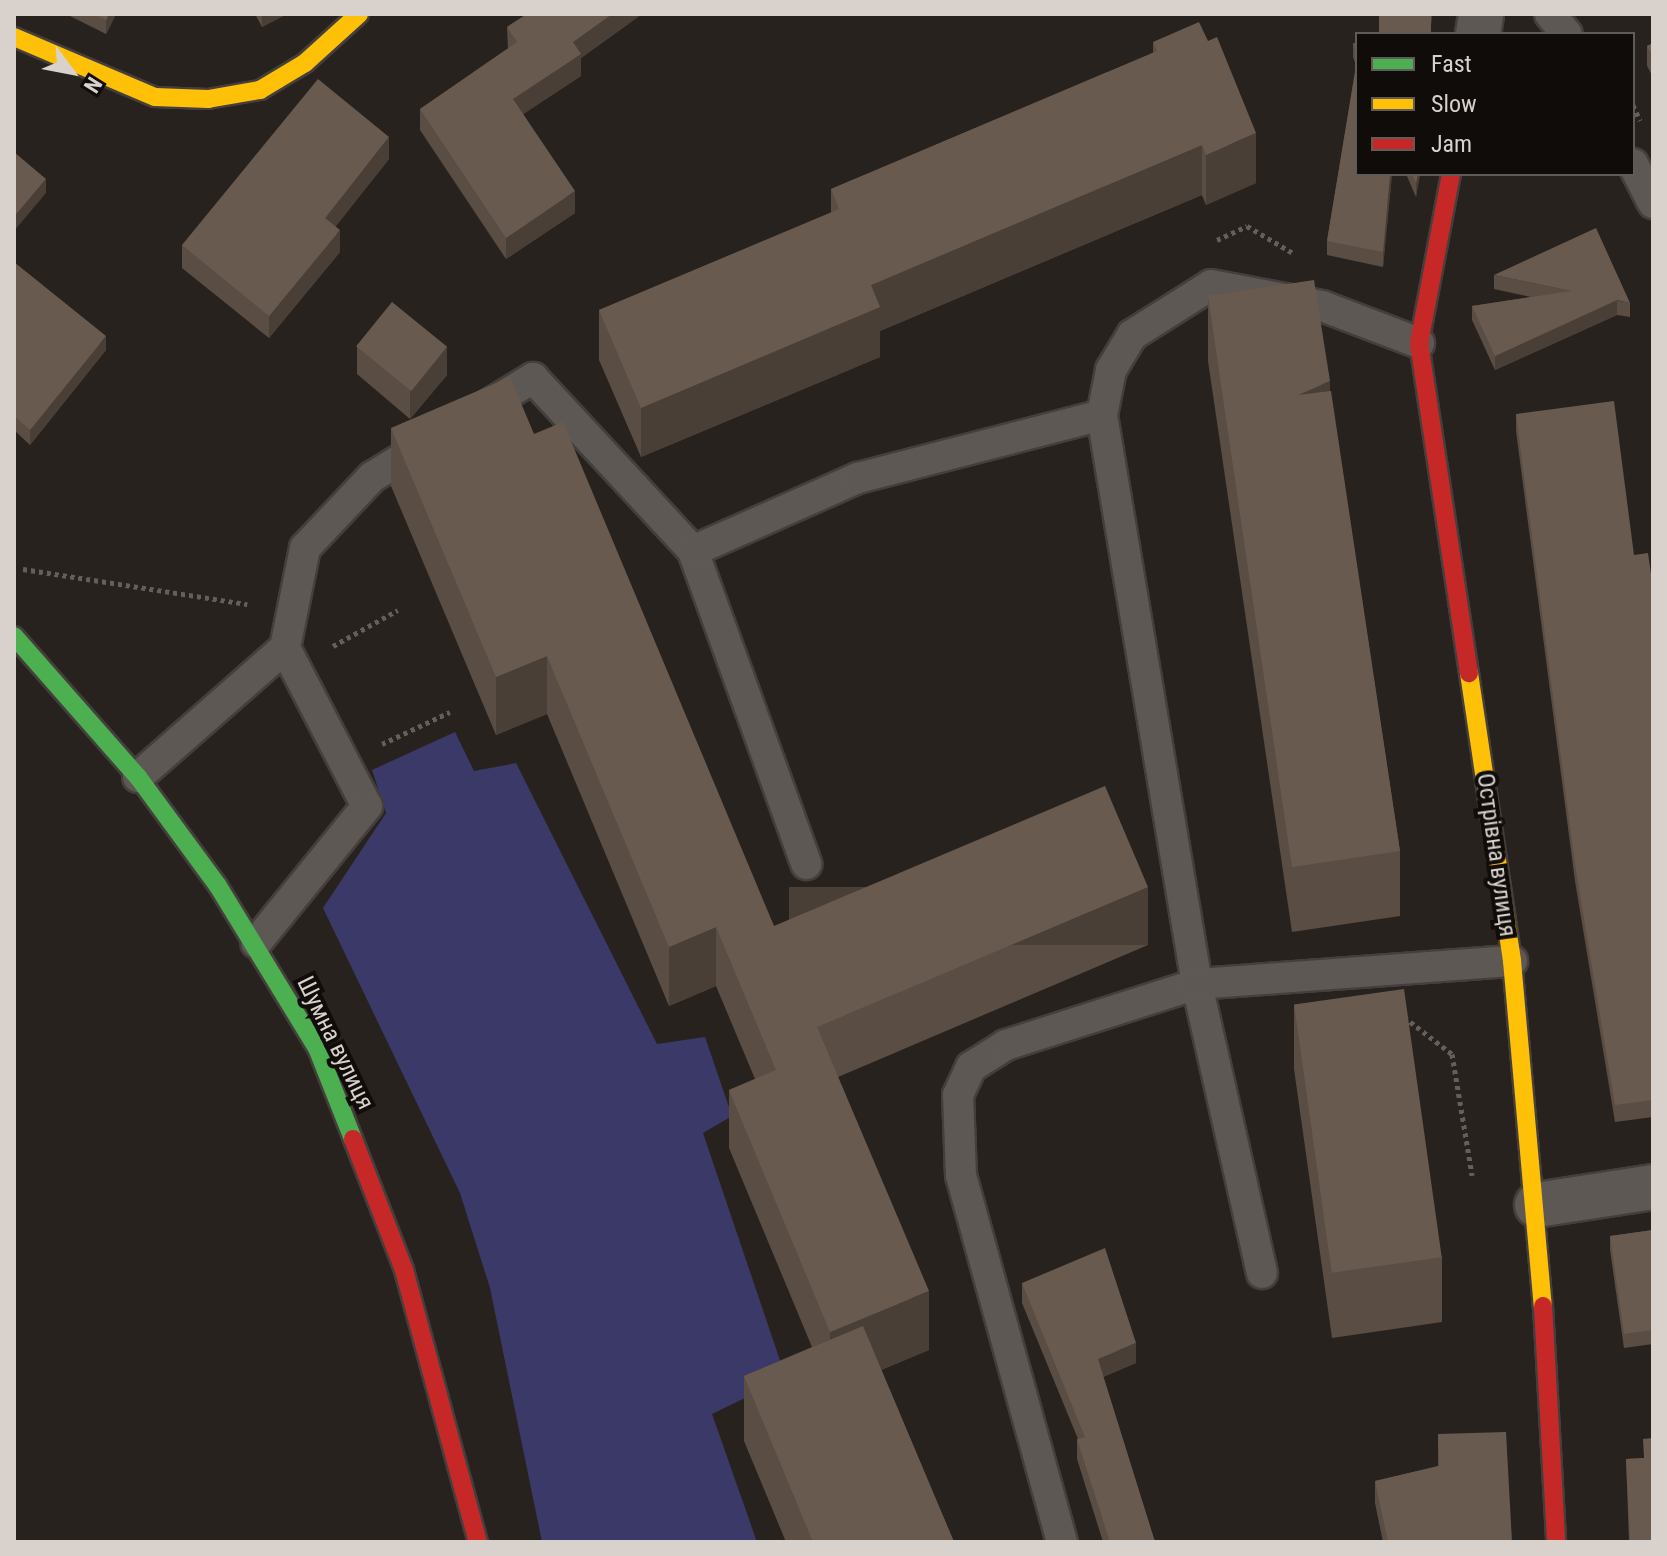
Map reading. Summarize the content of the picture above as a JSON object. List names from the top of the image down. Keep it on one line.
{"streets":{"street":["Острівна вулиця","Шумна вулиця"]},"legend":["Fast","Slow","Jam"],"north":"bottom right"}
